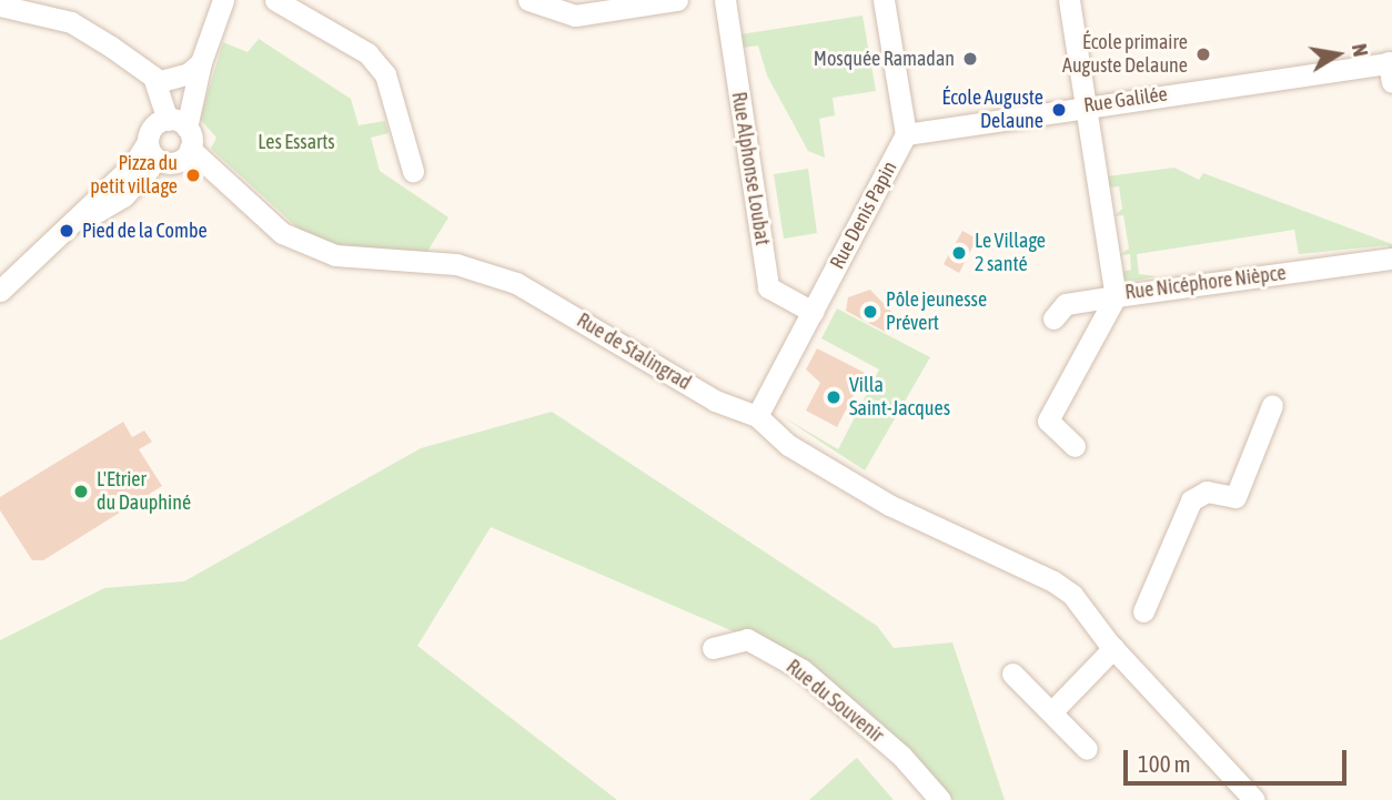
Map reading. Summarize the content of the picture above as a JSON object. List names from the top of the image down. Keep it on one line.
{"streets":{"street":["Rue Galilée","Rue Alphonse Loubat","Rue Denis Papin","Rue Nicéphore Nièpce","Rue de Stalingrad","Rue du Souvenir"]},"crossings":[["Rue Galilée","Rue Denis Papin"],["Rue Galilée","Rue Nicéphore Nièpce"],["Rue Alphonse Loubat","Rue Denis Papin"],["Rue Denis Papin","Rue de Stalingrad"]],"parks":["Les Essarts"],"places":["École primaire Auguste Delaune","Mosquée Ramadan","École Auguste Delaune","Pizza du petit village","Pied de la Combe","Le Village 2 santé","Pôle jeunesse Prévert","Villa Saint-Jacques","L'Etrier du Dauphiné"],"scale_bar":"100 m","north":"right"}
